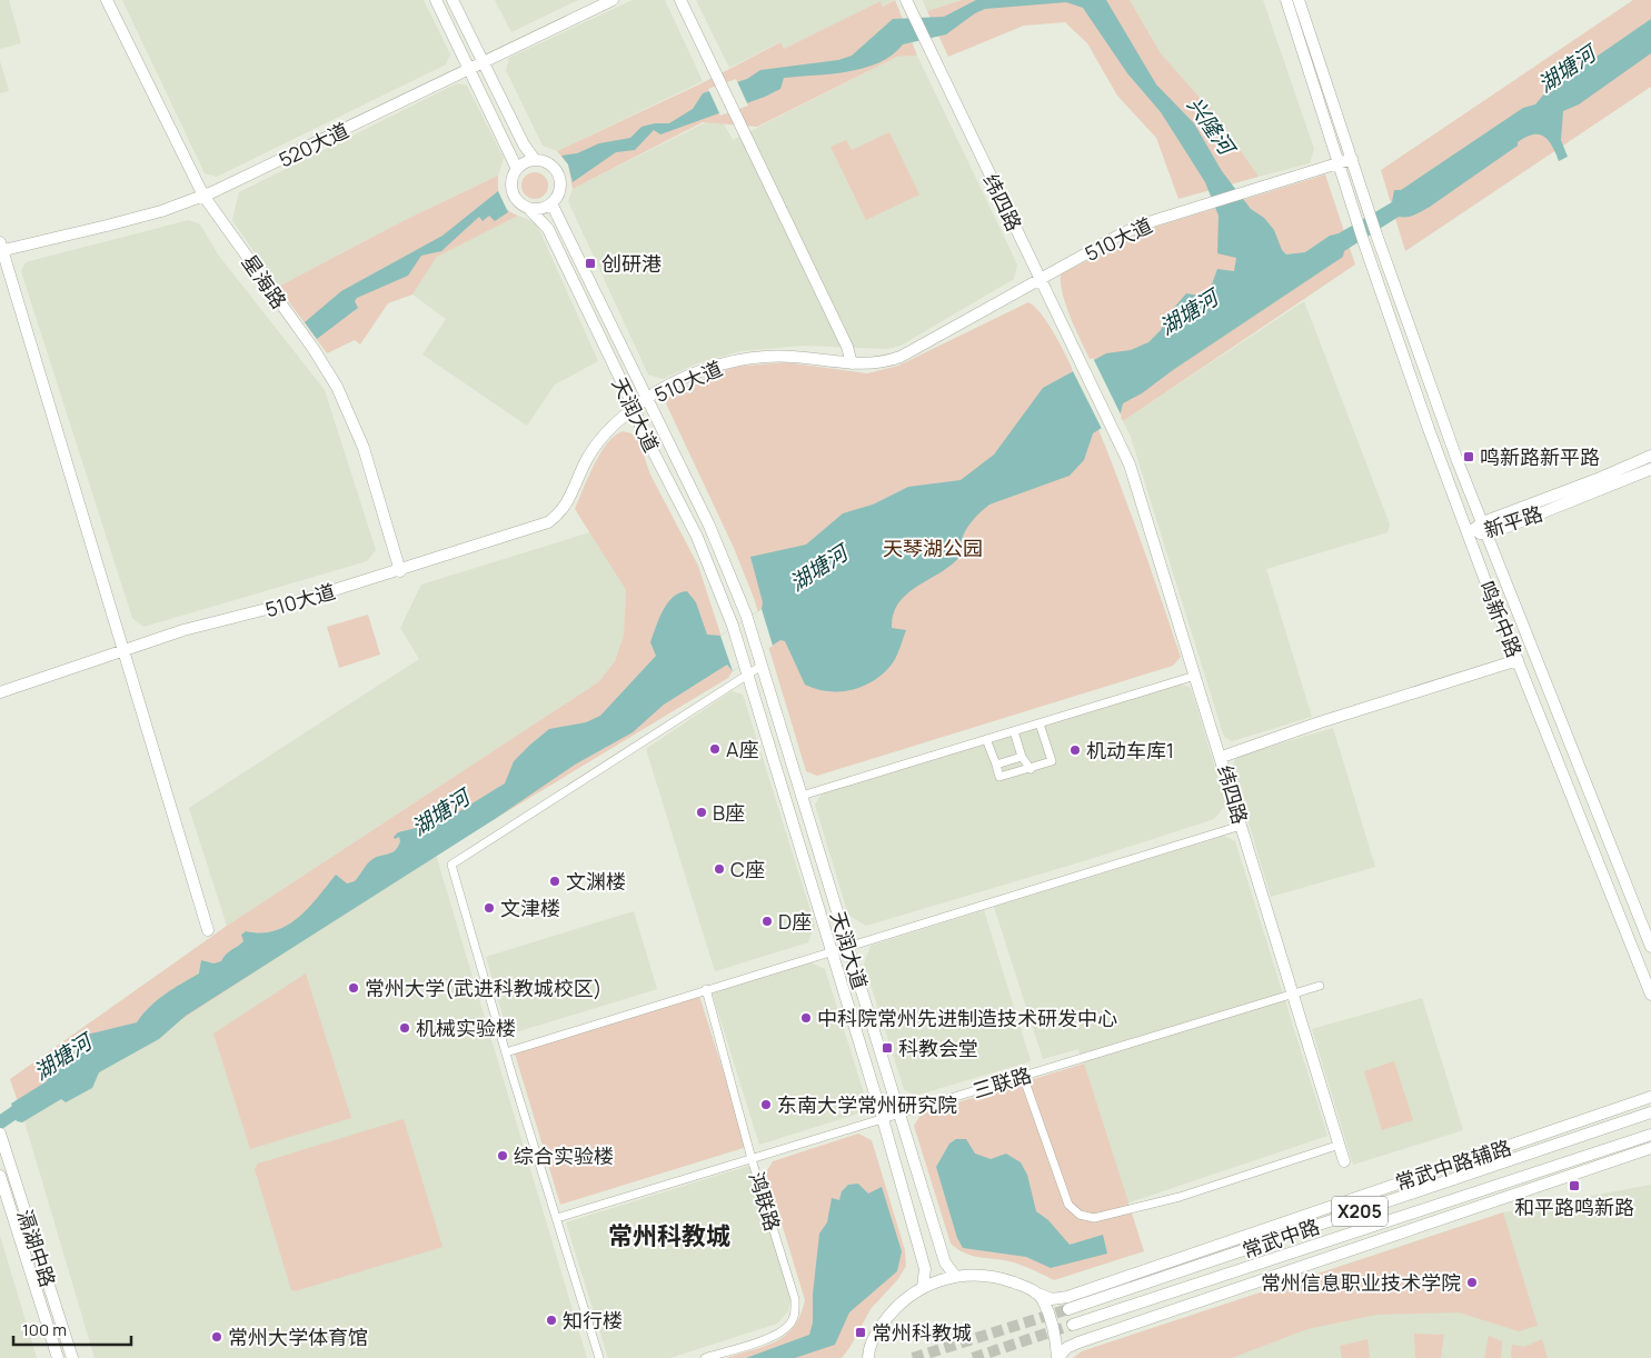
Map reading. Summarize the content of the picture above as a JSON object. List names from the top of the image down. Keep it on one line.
{"streets":{"street":["520大道","纬四路","510大道","星海路","天润大道","新平路","鸣新中路","三联路","常武中路辅路","鸿联路","X205","常武中路","滆湖中路"]},"crossings":[["520大道","星海路"],["纬四路","510大道"],["纬四路","三联路"],["510大道","星海路"],["510大道","天润大道"],["510大道","鸣新中路"],["天润大道","三联路"],["天润大道","常武中路辅路"],["新平路","鸣新中路"],["三联路","鸿联路"]],"districts":["常州科教城"],"water":["湖塘河","兴隆河"],"parks":["天琴湖公园"],"places":{"transit":["创研港","鸣新路新平路","科教会堂","和平路鸣新路","常州科教城"],"other":["A座","机动车库1","B座","C座","文渊楼","文津楼","D座","常州大学(武进科教城校区)","中科院常州先进制造技术研发中心","机械实验楼","东南大学常州研究院","综合实验楼","常州信息职业技术学院","知行楼","常州大学体育馆"]},"scale_bar":"100 m"}
